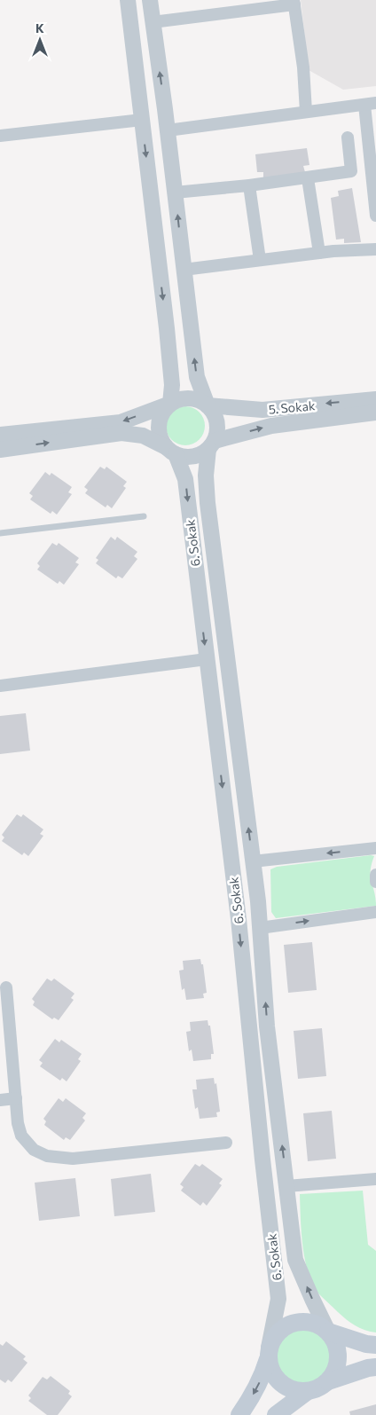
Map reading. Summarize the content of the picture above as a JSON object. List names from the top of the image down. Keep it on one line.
{"streets":{"street":["5. Sokak","6. Sokak"]},"crossings":[["5. Sokak","6. Sokak"]],"north":"top"}
